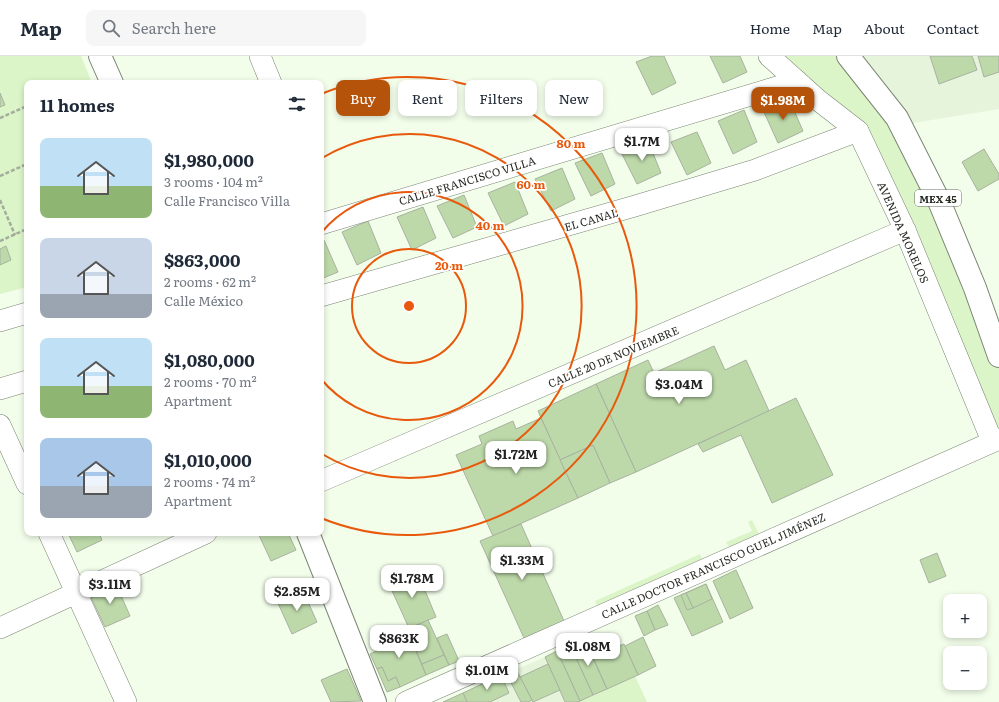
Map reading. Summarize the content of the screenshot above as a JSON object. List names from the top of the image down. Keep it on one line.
{"streets":{"main road":["MEX 45"],"street":["CALLE FRANCISCO VILLA","EL CANAL","AVENIDA MORELOS","CALLE 20 DE NOVIEMBRE","CALLE DOCTOR FRANCISCO GUEL JIMÉNEZ"]},"crossings":[["CALLE FRANCISCO VILLA","AVENIDA MORELOS"],["EL CANAL","AVENIDA MORELOS"],["AVENIDA MORELOS","CALLE 20 DE NOVIEMBRE"],["AVENIDA MORELOS","CALLE DOCTOR FRANCISCO GUEL JIMÉNEZ"]],"page":{"header":"Map","search":"Search here","nav":["Home","Map","About","Contact"],"chip":["Buy","Rent","Filters","New"],"heading":"11 homes","price":["$1.98M","$1.7M","$3.04M","$1.72M","$1.33M","$1.78M","$3.11M","$2.85M","$863K","$1.08M","$1.01M"],"list":[{"name":"$1,980,000","note":"3 rooms · 104 m² · Calle Francisco Villa"},{"name":"$863,000","note":"2 rooms · 62 m² · Calle México"},{"name":"$1,080,000","note":"2 rooms · 70 m² · Apartment"},{"name":"$1,010,000","note":"2 rooms · 74 m² · Apartment"}],"map_buttons":["+","−"]},"rings":["80 m","60 m","40 m","20 m"]}
